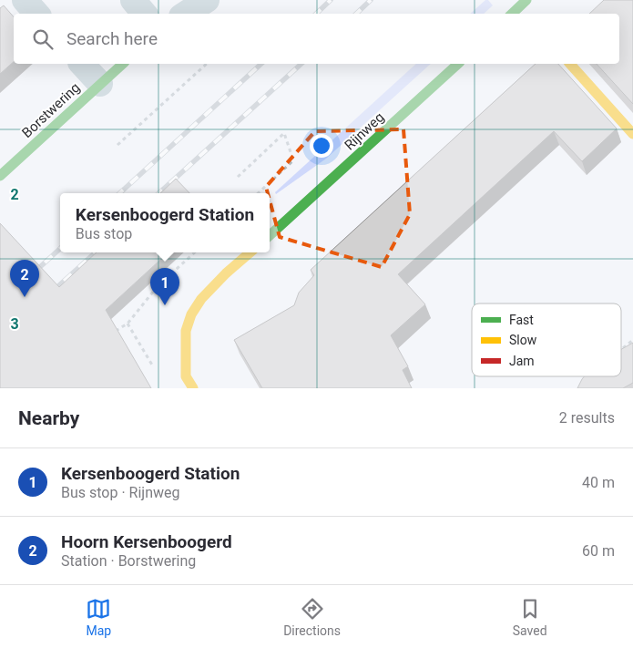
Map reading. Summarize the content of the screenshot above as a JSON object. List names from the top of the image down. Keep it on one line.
{"streets":{"street":["Borstwering","Rijnweg"]},"legend":["Fast","Slow","Jam"],"page":{"search":"Search here","popup":["Kersenboogerd Station","Bus stop"],"pins":["2","1"],"heading":["Nearby","2 results"],"list":[{"mark":"1","name":"Kersenboogerd Station","note":"Bus stop · Rijnweg","value":"40 m"},{"mark":"2","name":"Hoorn Kersenboogerd","note":"Station · Borstwering","value":"60 m"}],"nav":["Map","Directions","Saved"]},"grid":{"rows":["2","3"]}}
